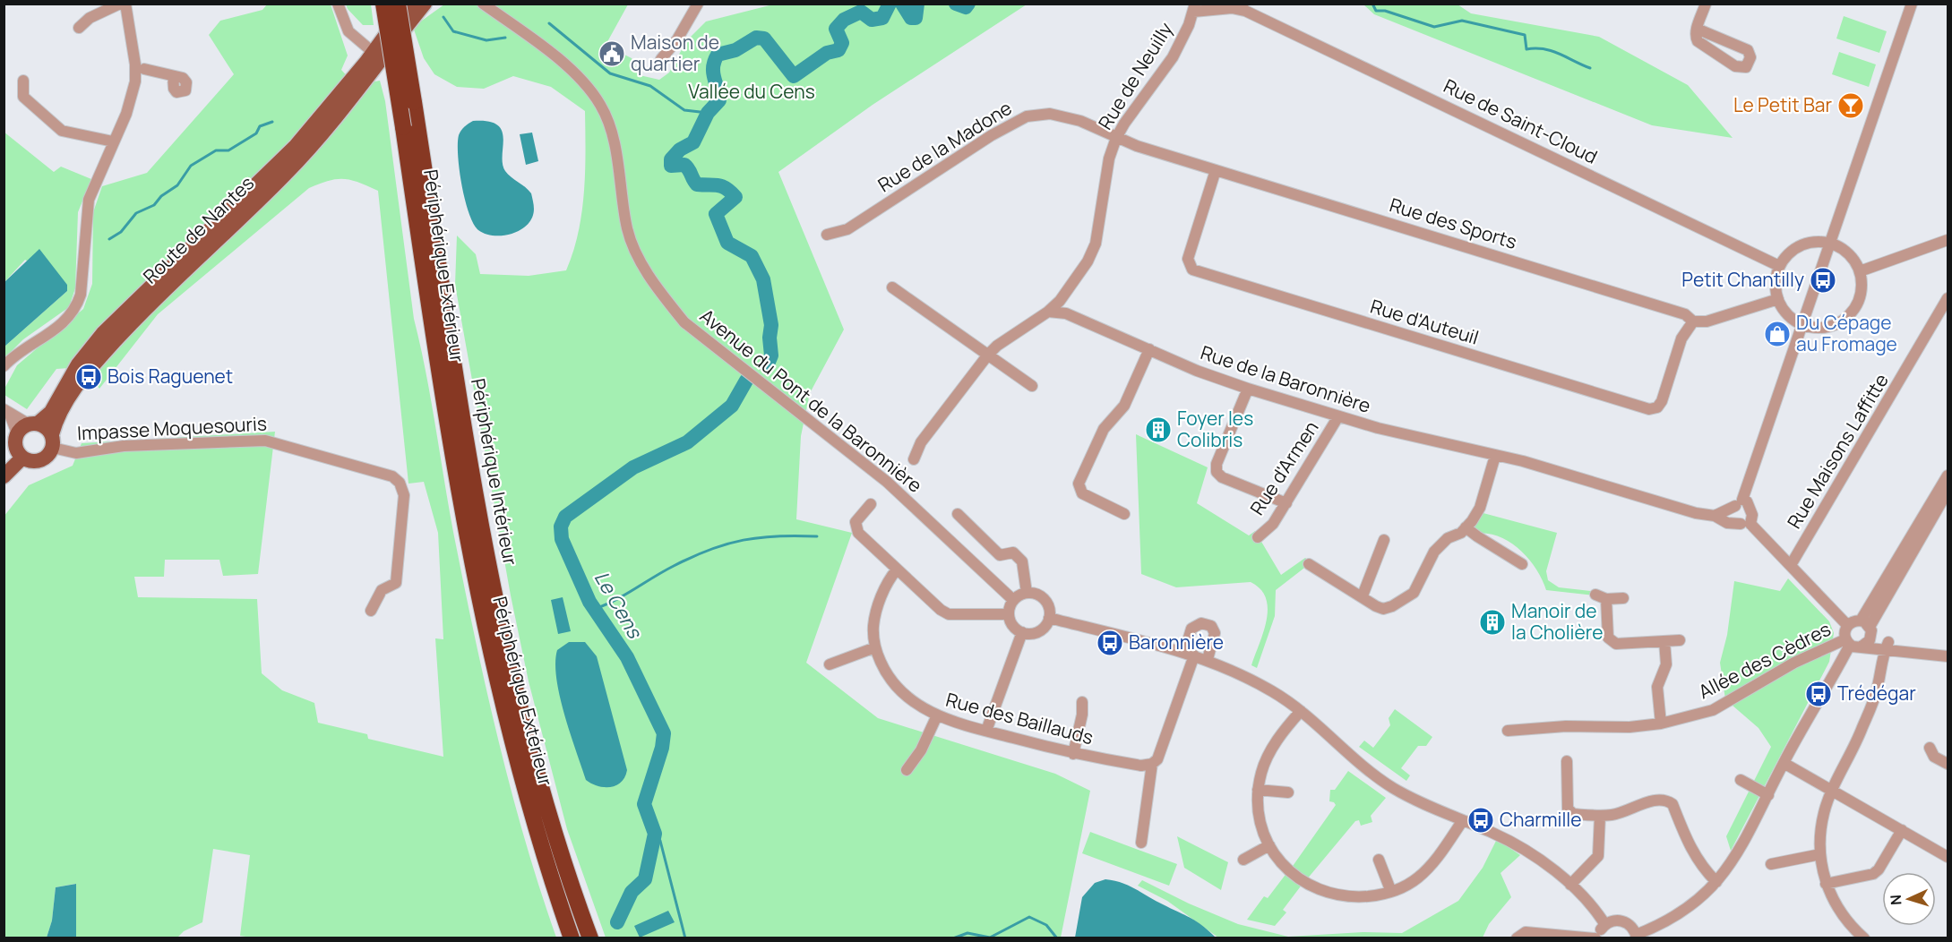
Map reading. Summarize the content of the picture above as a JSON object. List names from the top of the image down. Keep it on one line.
{"streets":{"highway":["Périphérique Extérieur","Périphérique Intérieur"],"main road":["Route de Nantes"],"street":["Rue de Neuilly","Rue de Saint-Cloud","Rue de la Madone","Rue des Sports","Rue d'Auteuil","Rue de la Baronnière","Avenue du Pont de la Baronnière","Impasse Moquesouris","Rue Maisons Laffitte","Rue d'Armen","Allée des Cèdres","Rue des Baillauds"]},"crossings":[["Rue de Neuilly","Rue de Saint-Cloud"],["Rue de Neuilly","Rue de la Madone"],["Rue de Neuilly","Rue des Sports"],["Rue de Neuilly","Rue de la Baronnière"],["Rue de la Madone","Rue des Sports"],["Rue des Sports","Rue d'Auteuil"],["Route de Nantes","Impasse Moquesouris"],["Rue de la Baronnière","Rue d'Armen"]],"water":["Le Cens"],"parks":["Vallée du Cens"],"places":{"public building":["Maison de quartier"],"bar":["Le Petit Bar"],"bus stop":["Petit Chantilly","Bois Raguenet","Baronnière","Trédégar","Charmille"],"shop":["Du Cépage au Fromage"],"building":["Foyer les Colibris","Manoir de la Cholière"]},"north":"left"}
